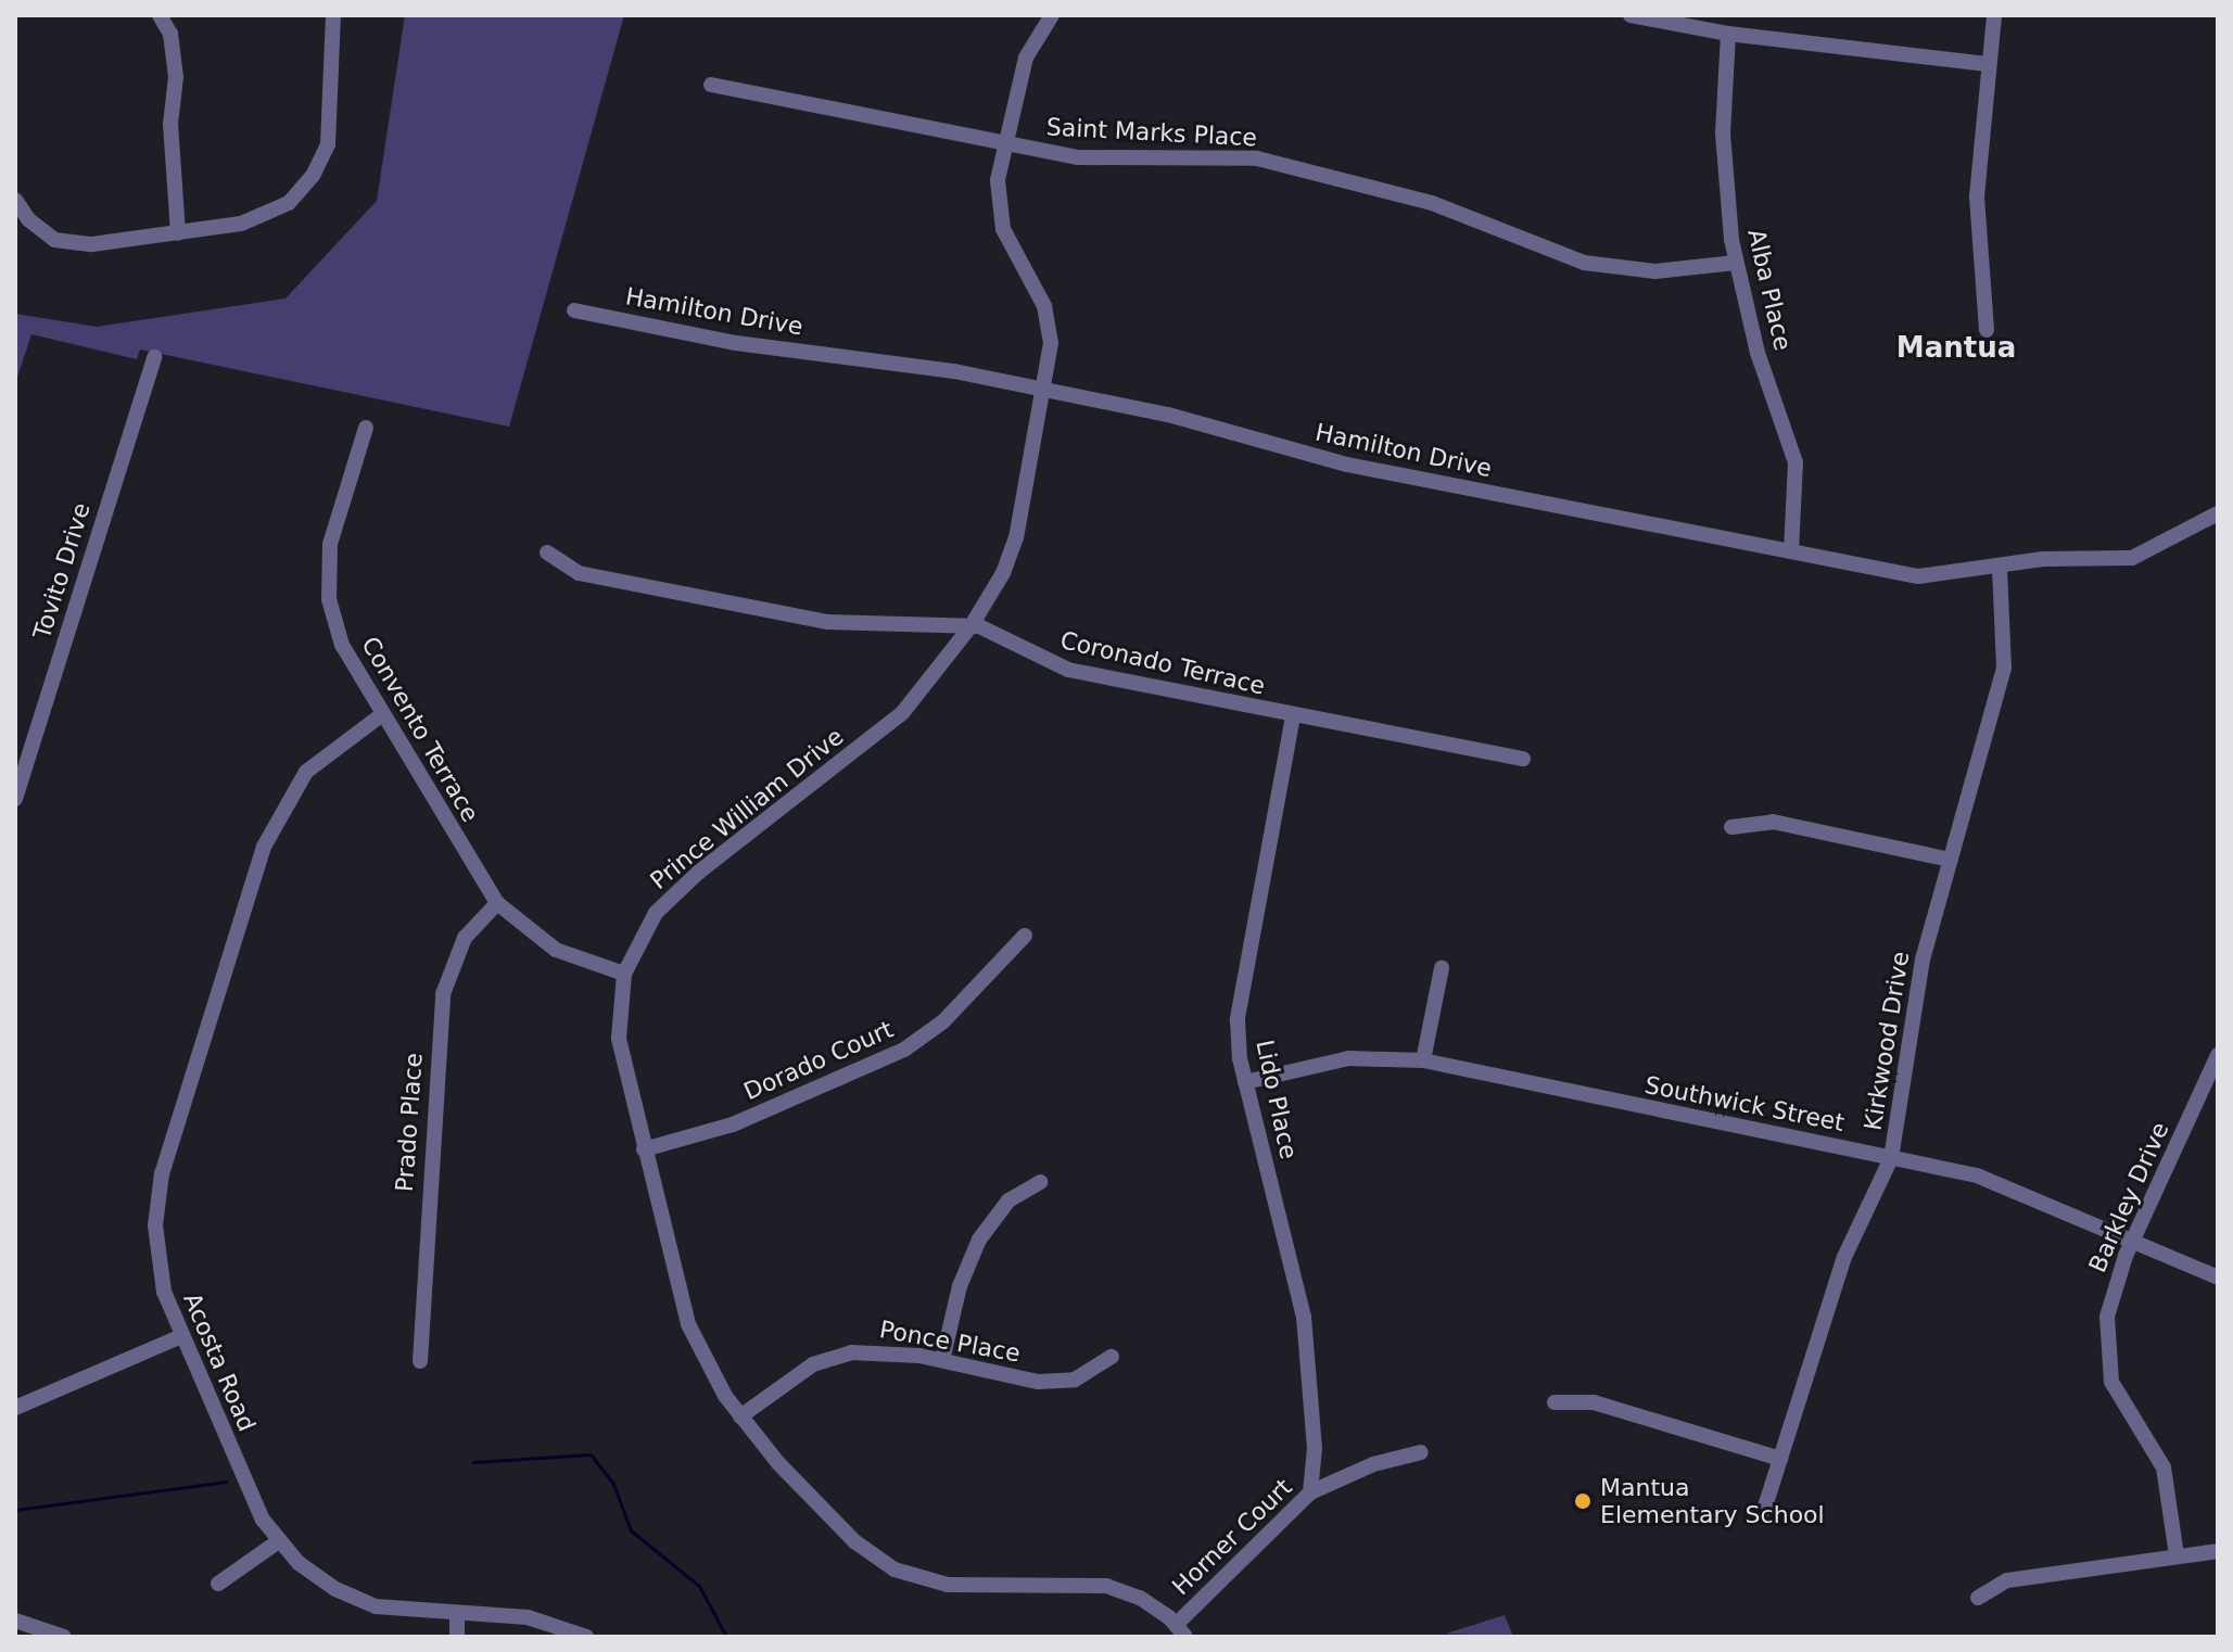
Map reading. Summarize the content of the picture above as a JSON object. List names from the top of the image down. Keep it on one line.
{"streets":{"street":["Saint Marks Place","Alba Place","Hamilton Drive","Tovito Drive","Coronado Terrace","Convento Terrace","Prince William Drive","Kirkwood Drive","Dorado Court","Lido Place","Southwick Street","Prado Place","Barkley Drive","Ponce Place","Acosta Road","Horner Court"]},"crossings":[["Saint Marks Place","Alba Place"],["Saint Marks Place","Prince William Drive"],["Alba Place","Hamilton Drive"],["Hamilton Drive","Prince William Drive"],["Hamilton Drive","Kirkwood Drive"],["Coronado Terrace","Prince William Drive"],["Coronado Terrace","Lido Place"],["Convento Terrace","Prince William Drive"],["Convento Terrace","Prado Place"],["Convento Terrace","Acosta Road"],["Prince William Drive","Dorado Court"],["Prince William Drive","Ponce Place"],["Prince William Drive","Horner Court"],["Kirkwood Drive","Southwick Street"],["Lido Place","Southwick Street"],["Lido Place","Horner Court"],["Southwick Street","Barkley Drive"]],"districts":["Mantua"],"places":["Mantua Elementary School"]}
